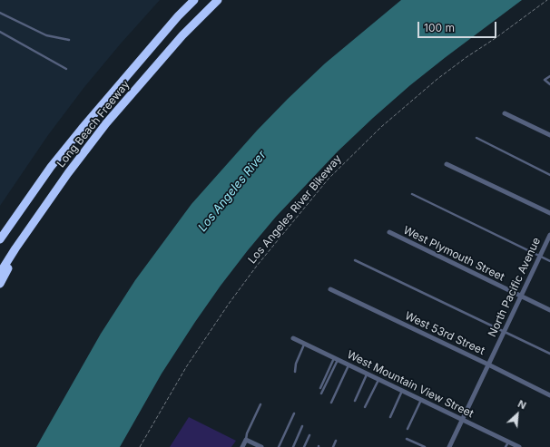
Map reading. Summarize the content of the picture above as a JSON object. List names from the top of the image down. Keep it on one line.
{"streets":{"highway":["Long Beach Freeway"],"street":["West Plymouth Street","North Pacific Avenue","West 53rd Street","West Mountain View Street"],"path":["Los Angeles River Bikeway"]},"crossings":[["West Plymouth Street","North Pacific Avenue"],["North Pacific Avenue","West 53rd Street"],["North Pacific Avenue","West Mountain View Street"]],"water":["Los Angeles River"],"scale_bar":"100 m","north":"top right"}
